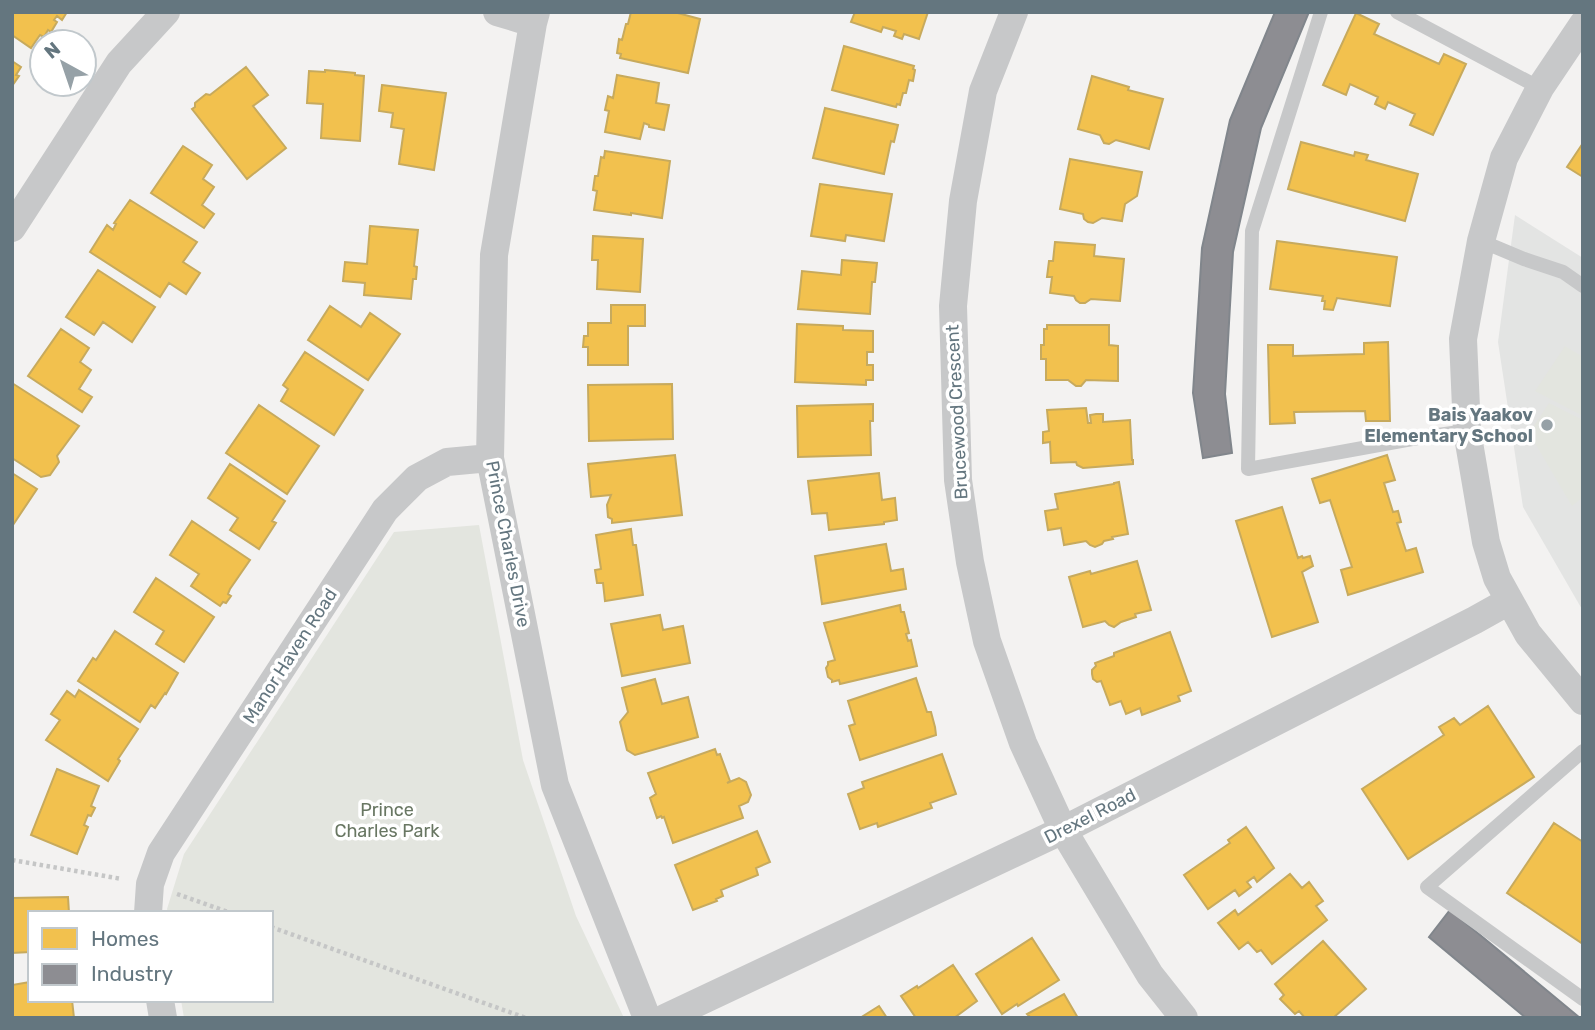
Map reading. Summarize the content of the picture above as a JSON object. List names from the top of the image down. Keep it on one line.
{"streets":{"street":["Brucewood Crescent","Prince Charles Drive","Manor Haven Road","Drexel Road"]},"crossings":[["Brucewood Crescent","Drexel Road"],["Prince Charles Drive","Manor Haven Road"]],"parks":["Prince Charles Park"],"places":["Bais Yaakov Elementary School"],"legend":["Homes","Industry"],"north":"top left"}
